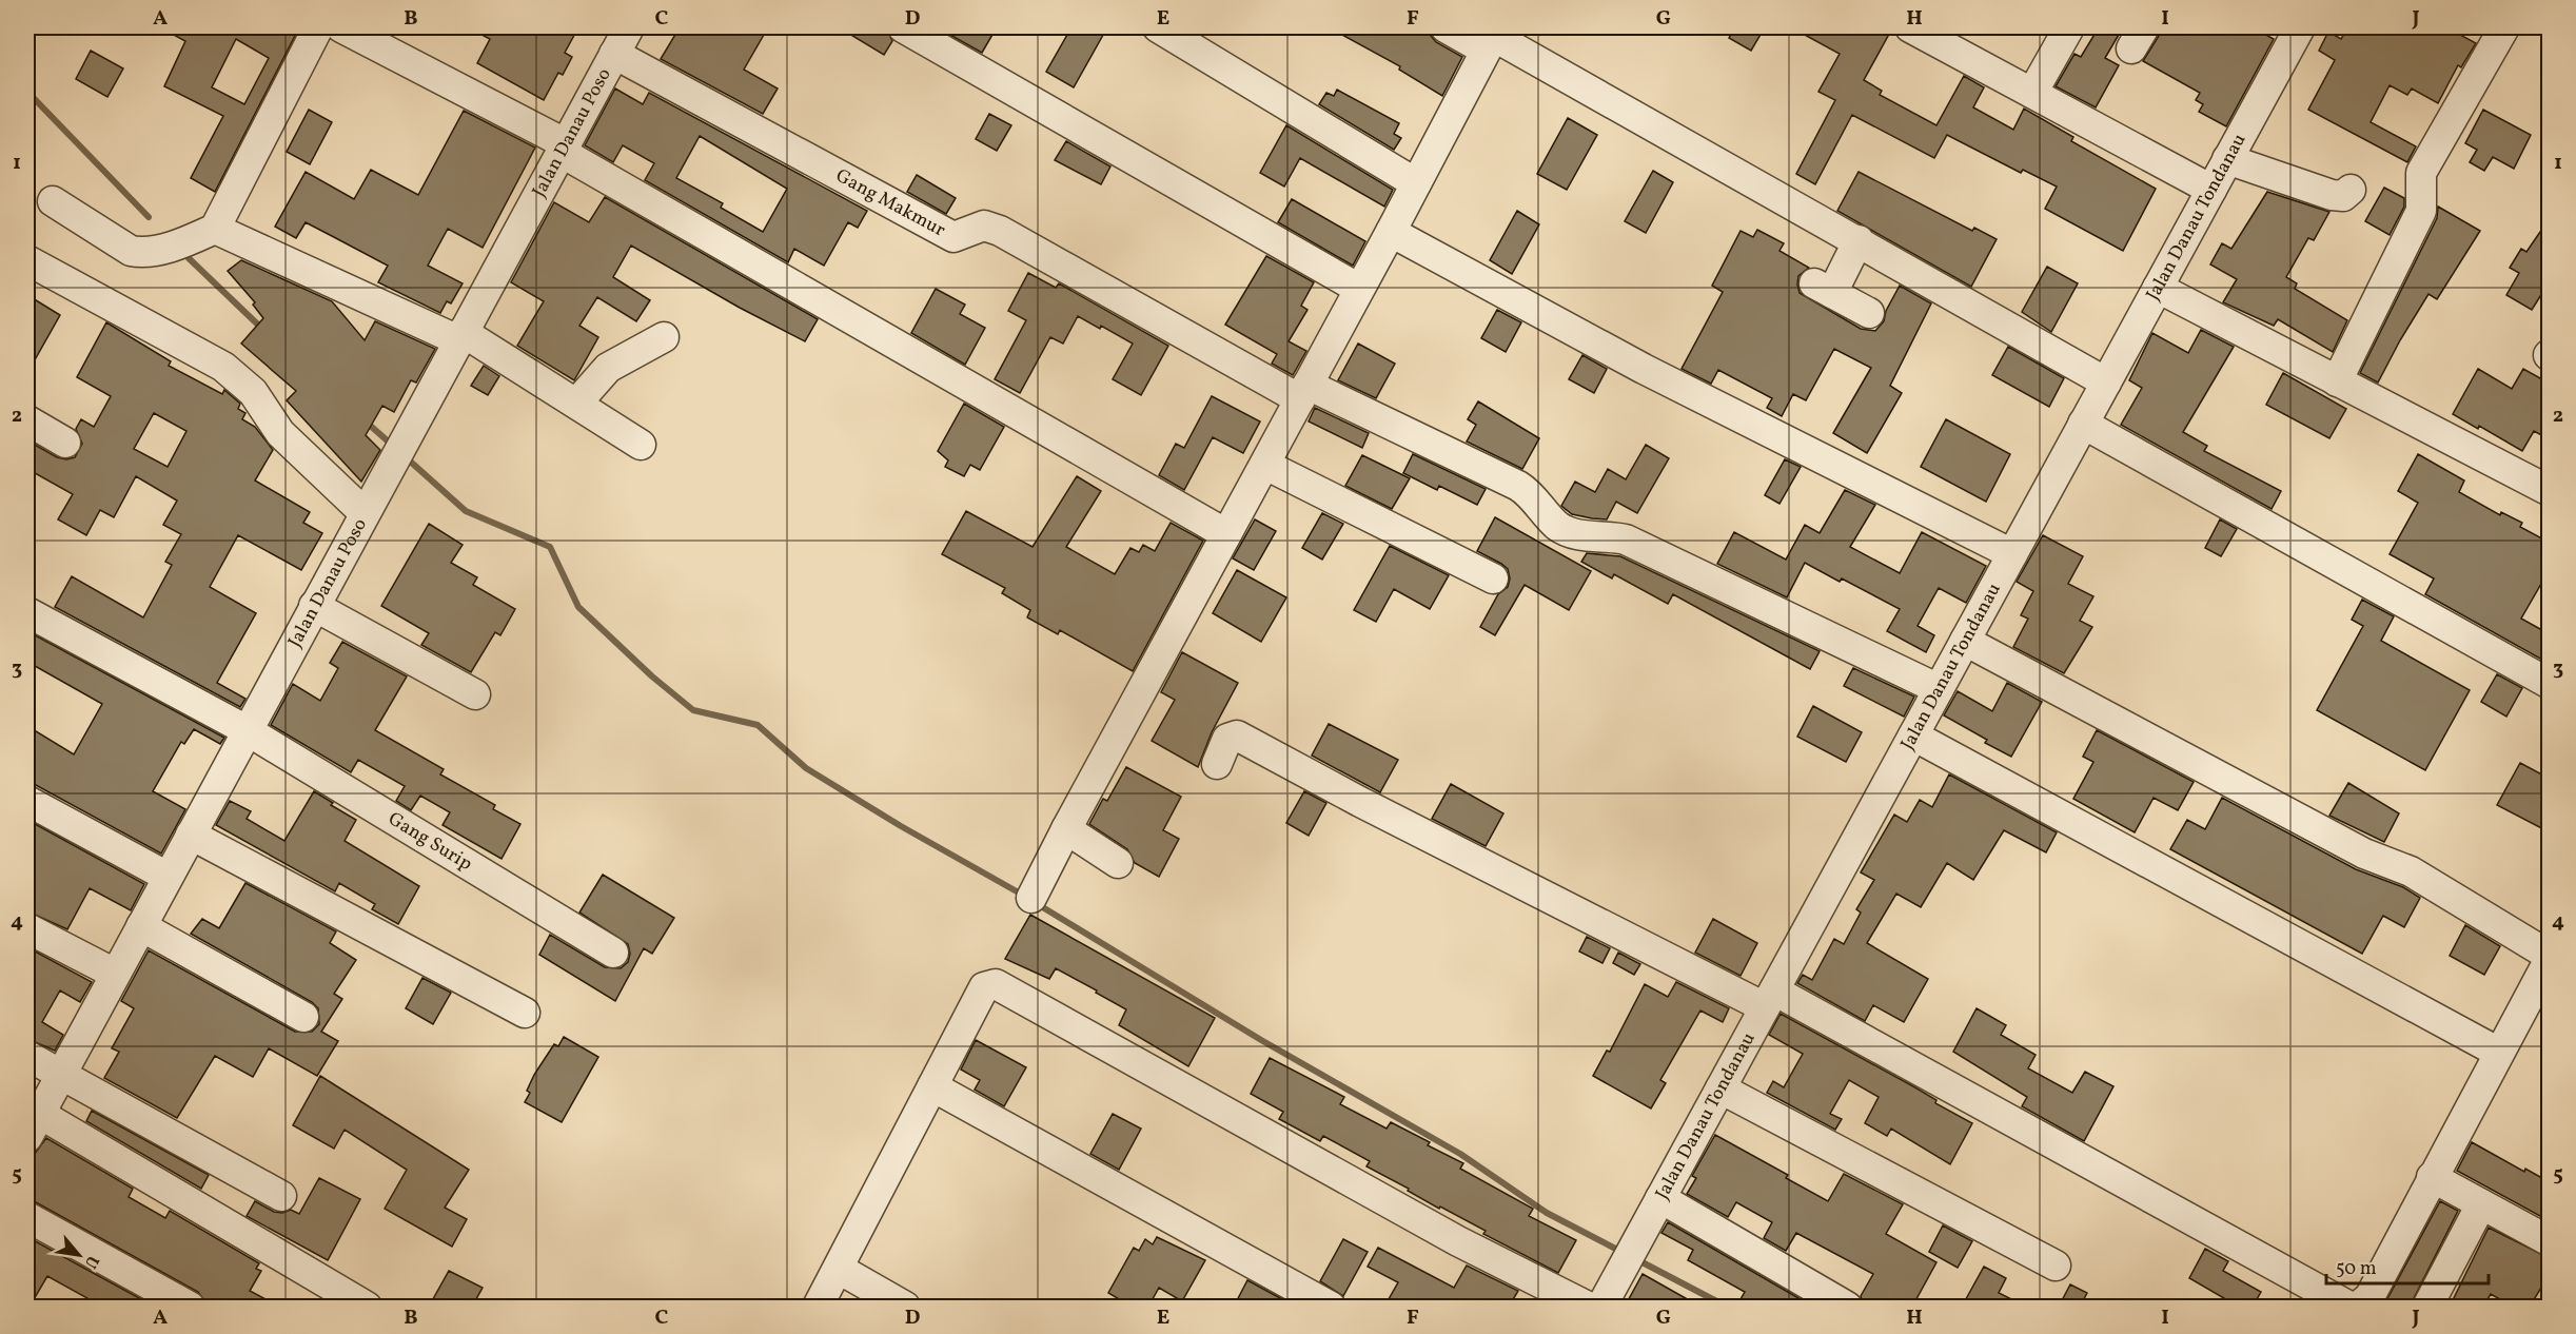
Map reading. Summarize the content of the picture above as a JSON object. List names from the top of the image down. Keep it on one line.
{"streets":{"street":["Jalan Danau Poso","Gang Makmur","Jalan Danau Tondanau","Gang Surip"]},"crossings":[["Jalan Danau Poso","Gang Makmur"],["Jalan Danau Poso","Gang Surip"],["Gang Makmur","Jalan Danau Tondanau"]],"scale_bar":"50 m","north":"bottom right","grid":{"columns":["A","B","C","D","E","F","G","H","I","J"],"rows":["1","2","3","4","5"]}}
